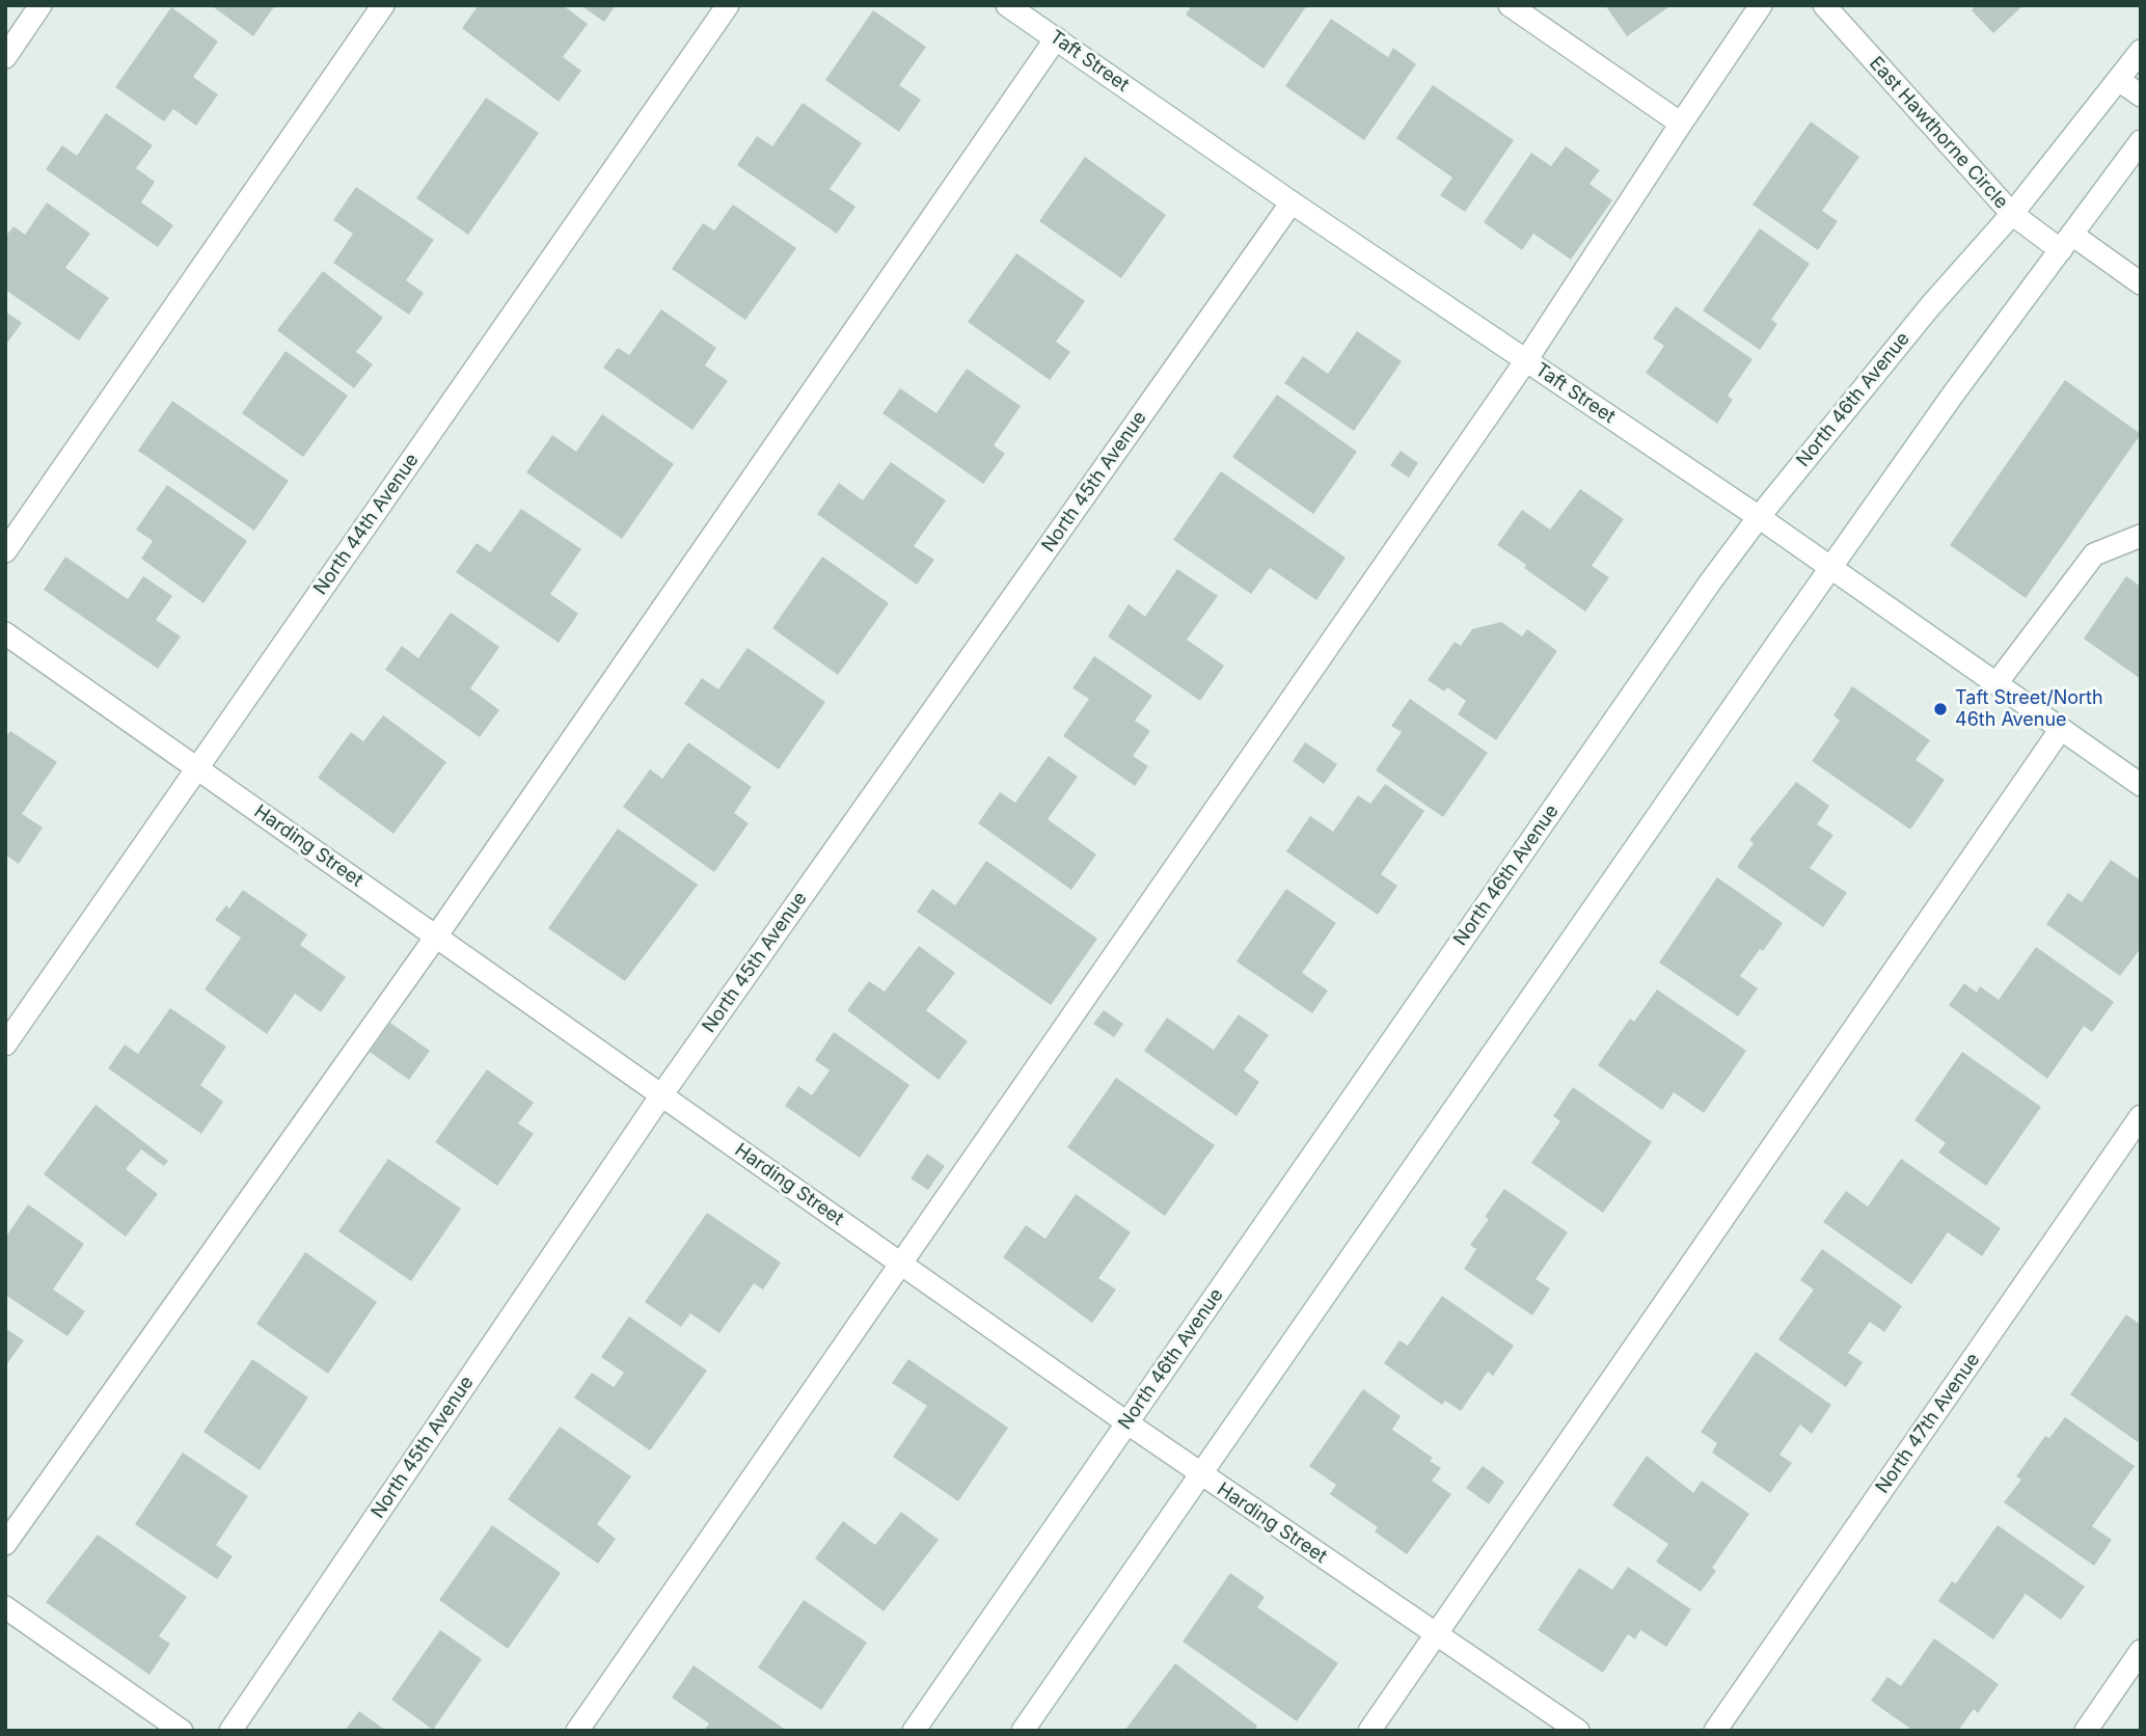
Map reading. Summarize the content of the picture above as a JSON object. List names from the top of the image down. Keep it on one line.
{"streets":{"street":["Taft Street","East Hawthorne Circle","North 46th Avenue","North 45th Avenue","North 44th Avenue","Harding Street","North 47th Avenue"]},"crossings":[["Taft Street","North 46th Avenue"],["Taft Street","North 45th Avenue"],["East Hawthorne Circle","North 46th Avenue"],["North 46th Avenue","Harding Street"],["North 45th Avenue","Harding Street"],["North 44th Avenue","Harding Street"]],"places":["Taft Street/North 46th Avenue"]}
